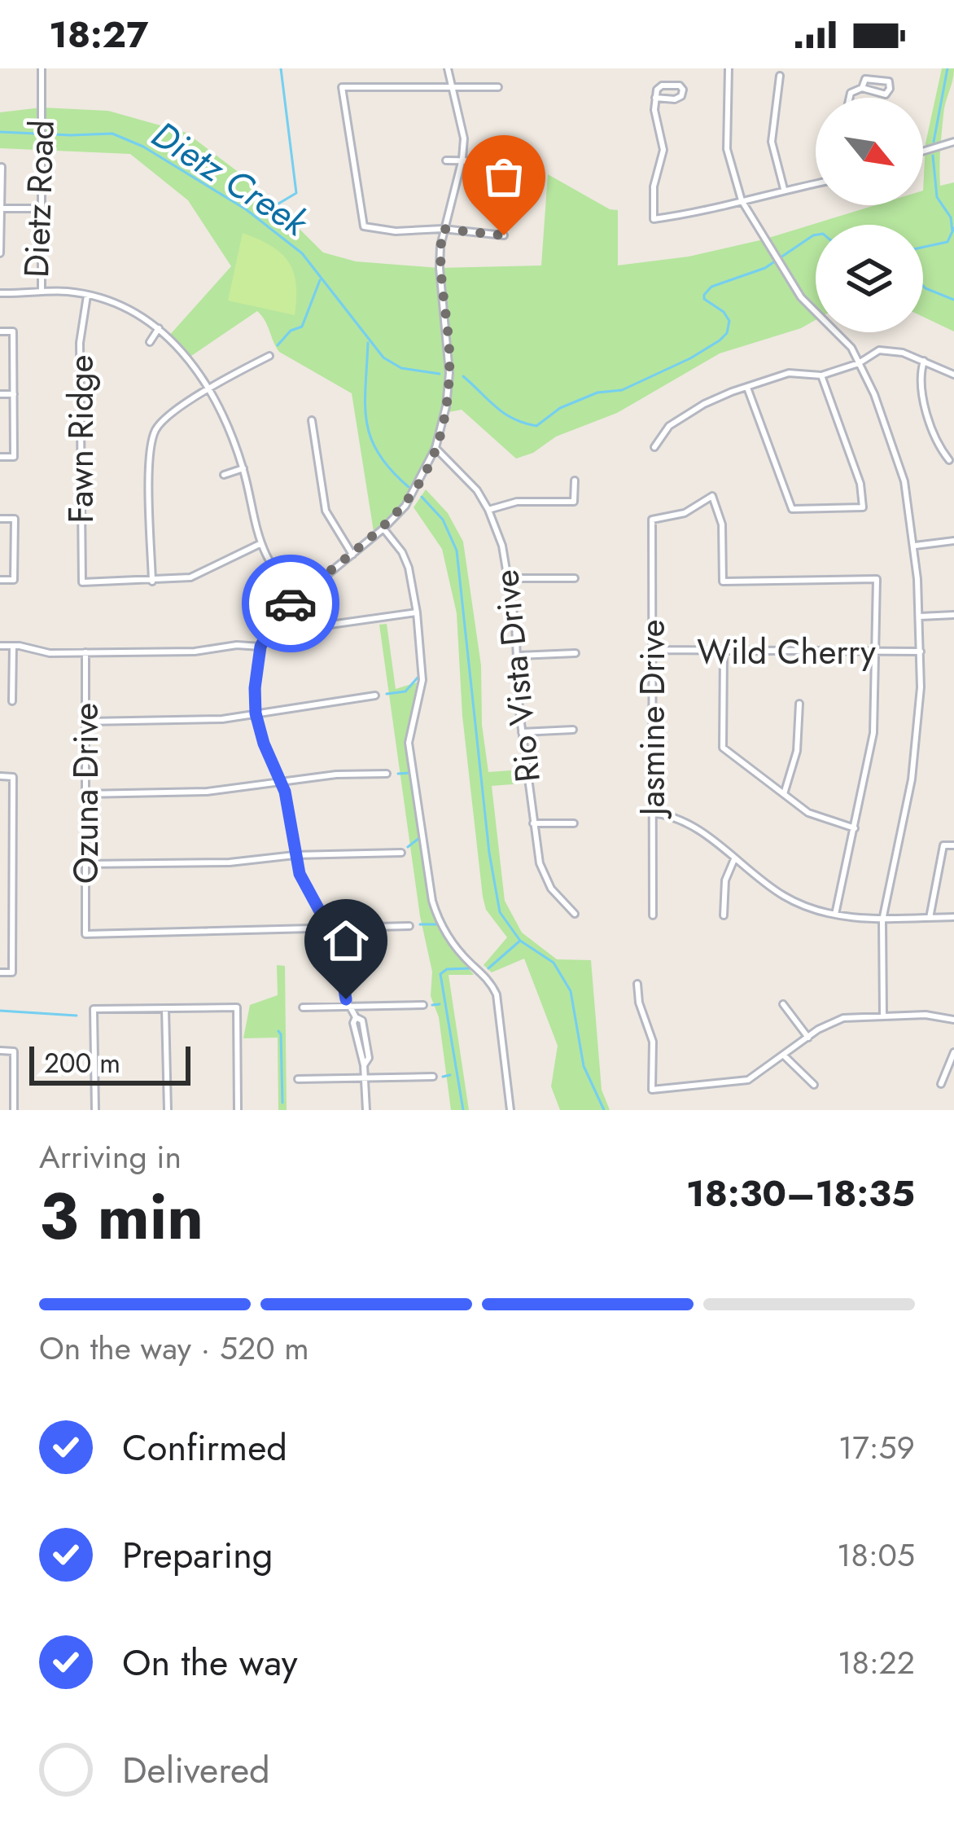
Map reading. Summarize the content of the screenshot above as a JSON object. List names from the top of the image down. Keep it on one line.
{"streets":{"street":["Dietz Road","Fawn Ridge","Wild Cherry","Rio Vista Drive","Jasmine Drive","Ozuna Drive"]},"crossings":[["Wild Cherry","Jasmine Drive"]],"water":["Dietz Creek"],"scale_bar":"200 m","north":"bottom right","page":{"status":"18:27","scale":"200 m","heading":["3 min","Arriving in","18:30–18:35"],"bar":"On the way · 520 m","list":[["Confirmed","17:59"],["Preparing","18:05"],["On the way","18:22"],"Delivered"]}}
